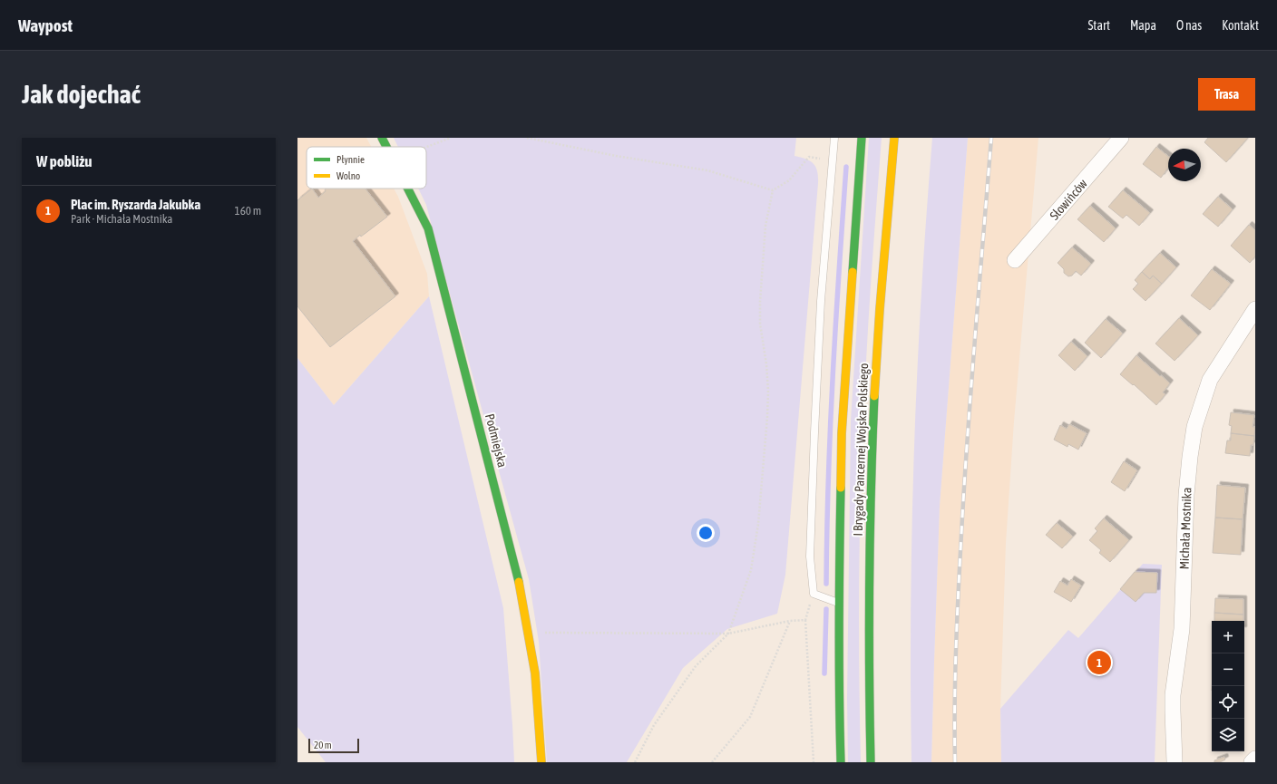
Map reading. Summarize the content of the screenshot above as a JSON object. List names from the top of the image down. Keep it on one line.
{"streets":{"main road":["Podmiejska","I Brygady Pancernej Wojska Polskiego"],"street":["Słowińców","Michała Mostnika"]},"legend":["Płynnie","Wolno"],"scale_bar":"20 m","north":"left","page":{"header":"Waypost","nav":["Start","Mapa","O nas","Kontakt"],"buttons":"Trasa","title":"Jak dojechać","heading":"W pobliżu","list":[{"mark":"1","name":"Plac im. Ryszarda Jakubka","note":"Park · Michała Mostnika","value":"160 m"}],"map_buttons":["+","−"],"pins":"1","scale":"20 m"}}
